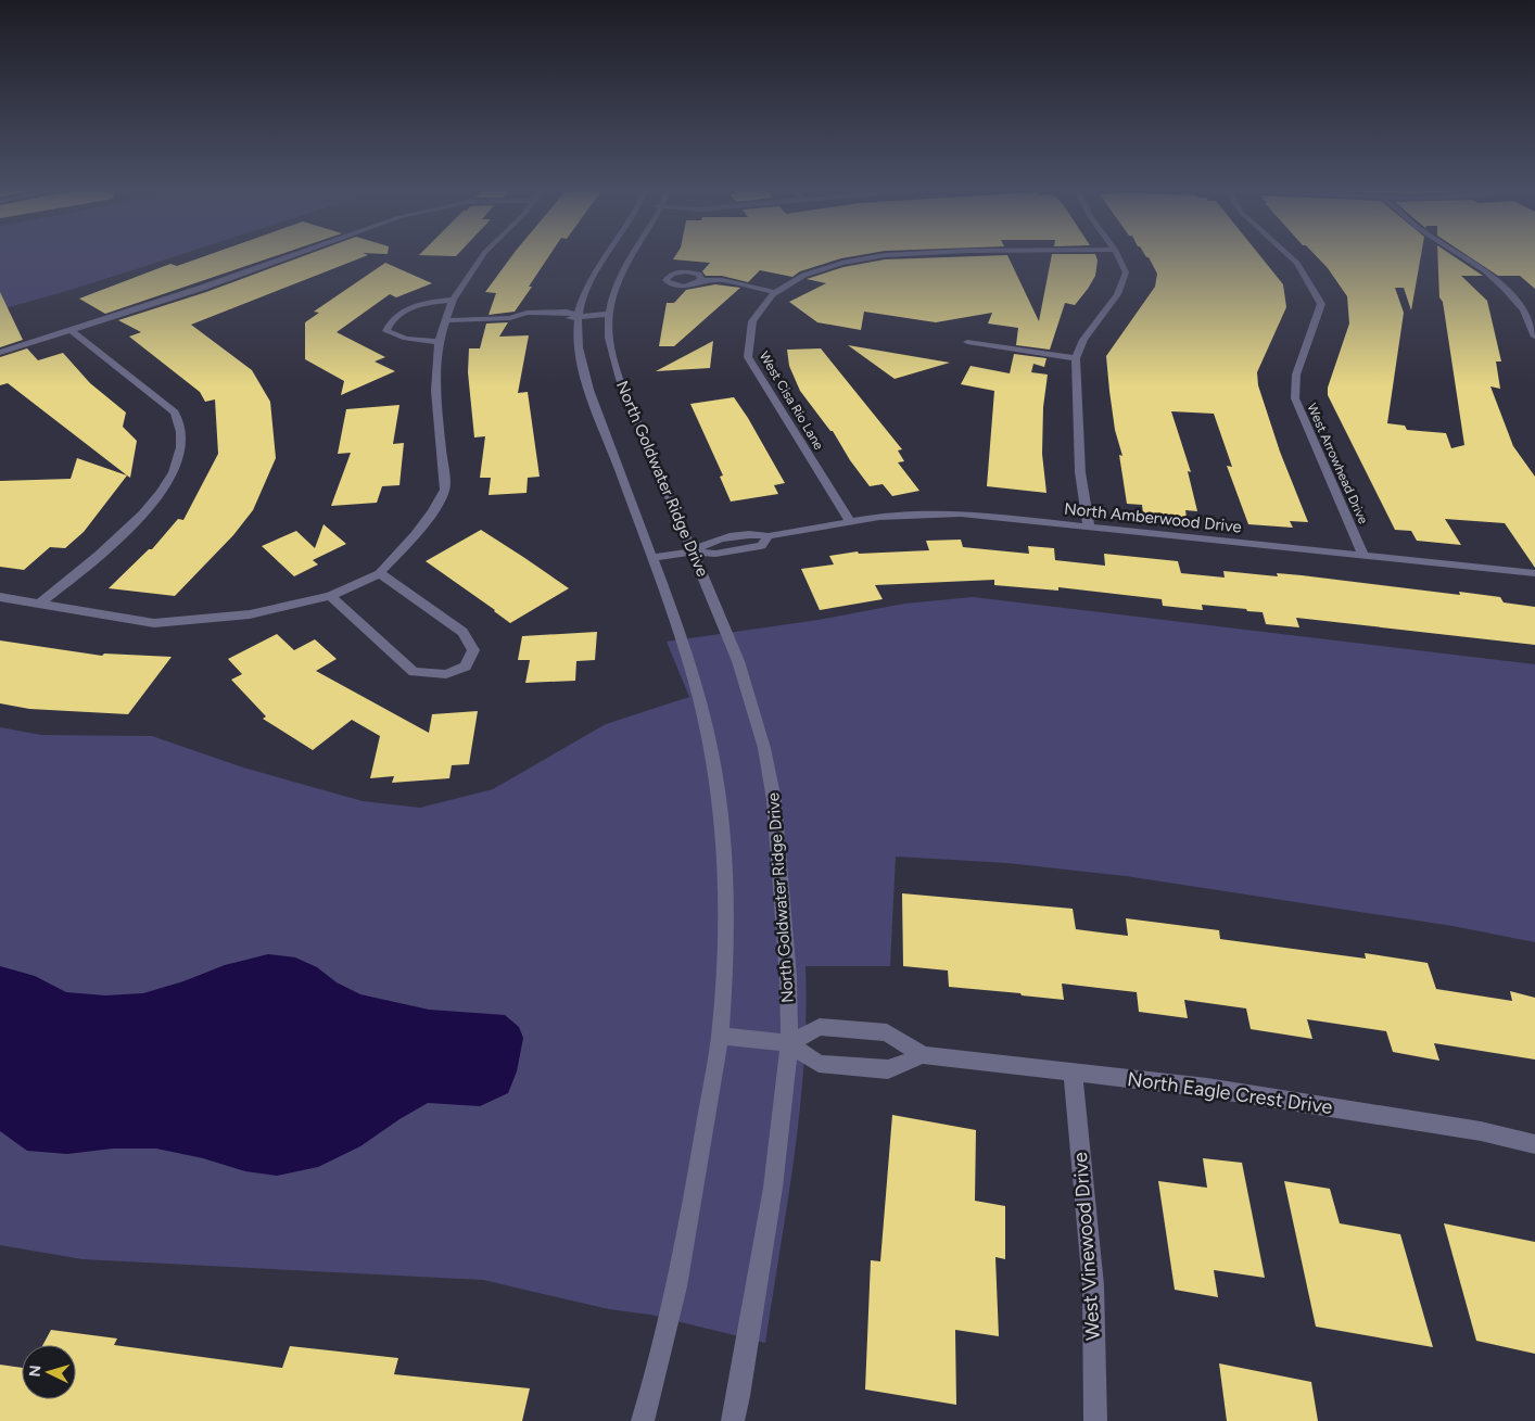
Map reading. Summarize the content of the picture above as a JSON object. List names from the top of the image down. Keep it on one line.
{"streets":{"street":["West Cisa Rio Lane","West Arrowhead Drive","North Goldwater Ridge Drive","North Amberwood Drive","North Eagle Crest Drive","West Vinewood Drive"]},"crossings":[["West Cisa Rio Lane","North Amberwood Drive"],["West Arrowhead Drive","North Amberwood Drive"],["North Goldwater Ridge Drive","North Amberwood Drive"],["North Goldwater Ridge Drive","North Eagle Crest Drive"],["North Eagle Crest Drive","West Vinewood Drive"]],"north":"left"}
